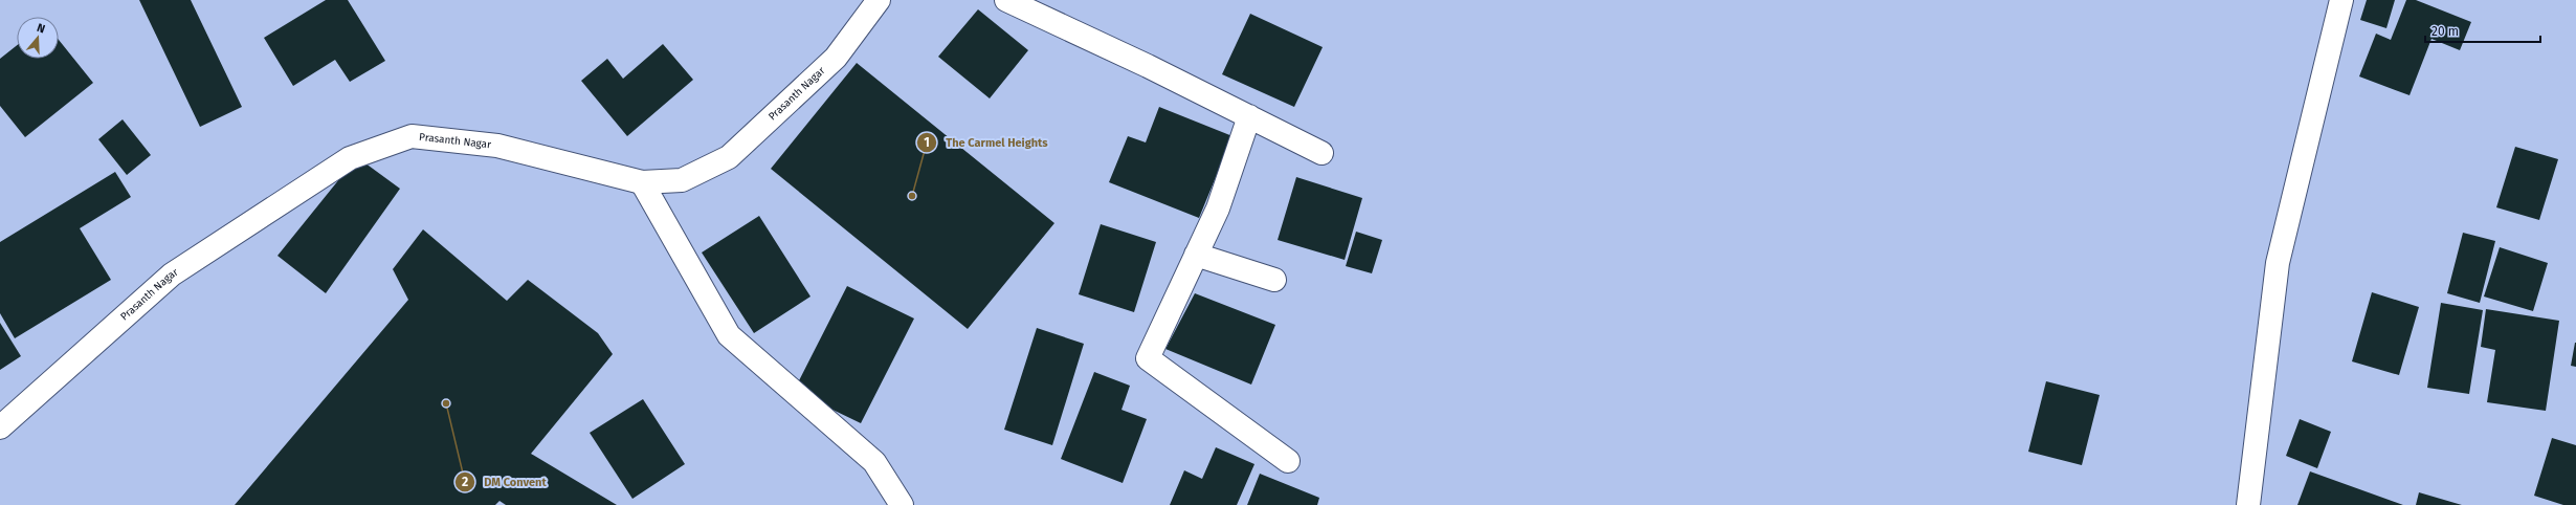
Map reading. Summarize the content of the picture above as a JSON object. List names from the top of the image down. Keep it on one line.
{"streets":{"street":["Prasanth Nagar"]},"places":["The Carmel Heights","DM Convent"],"scale_bar":"20 m","north":"top"}
